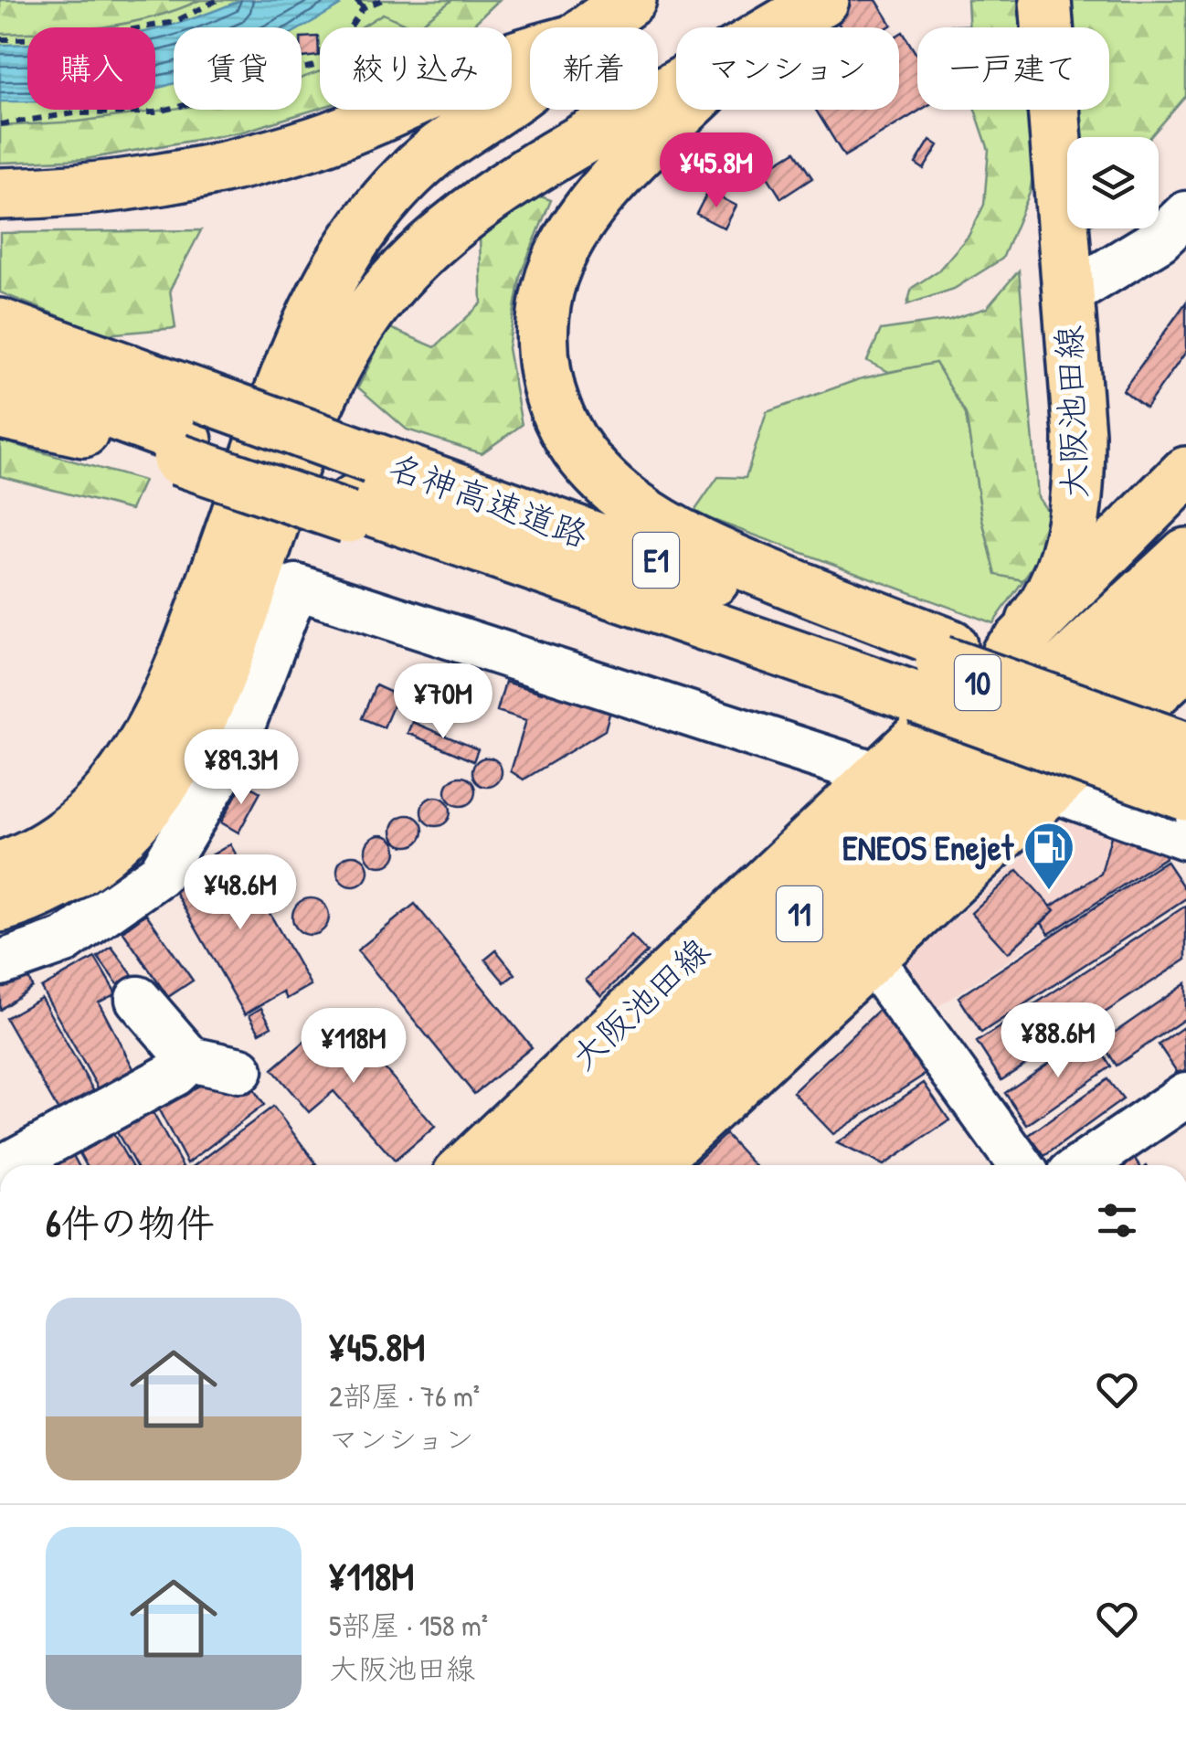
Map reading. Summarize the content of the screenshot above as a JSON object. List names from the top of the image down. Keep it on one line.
{"streets":{"main road":["大阪池田線","名神高速道路","E1","10","11"]},"places":{"fuel station":["ENEOS Enejet"]},"page":{"chip":["購入","賃貸","絞り込み","新着","マンション","一戸建て"],"price":["¥45.8M","¥70M","¥89.3M","¥48.6M","¥88.6M","¥118M"],"heading":"6件の物件","list":[{"name":"¥45.8M","note":"2部屋 · 76 m² · マンション"},{"name":"¥118M","note":"5部屋 · 158 m² · 大阪池田線"}]}}
